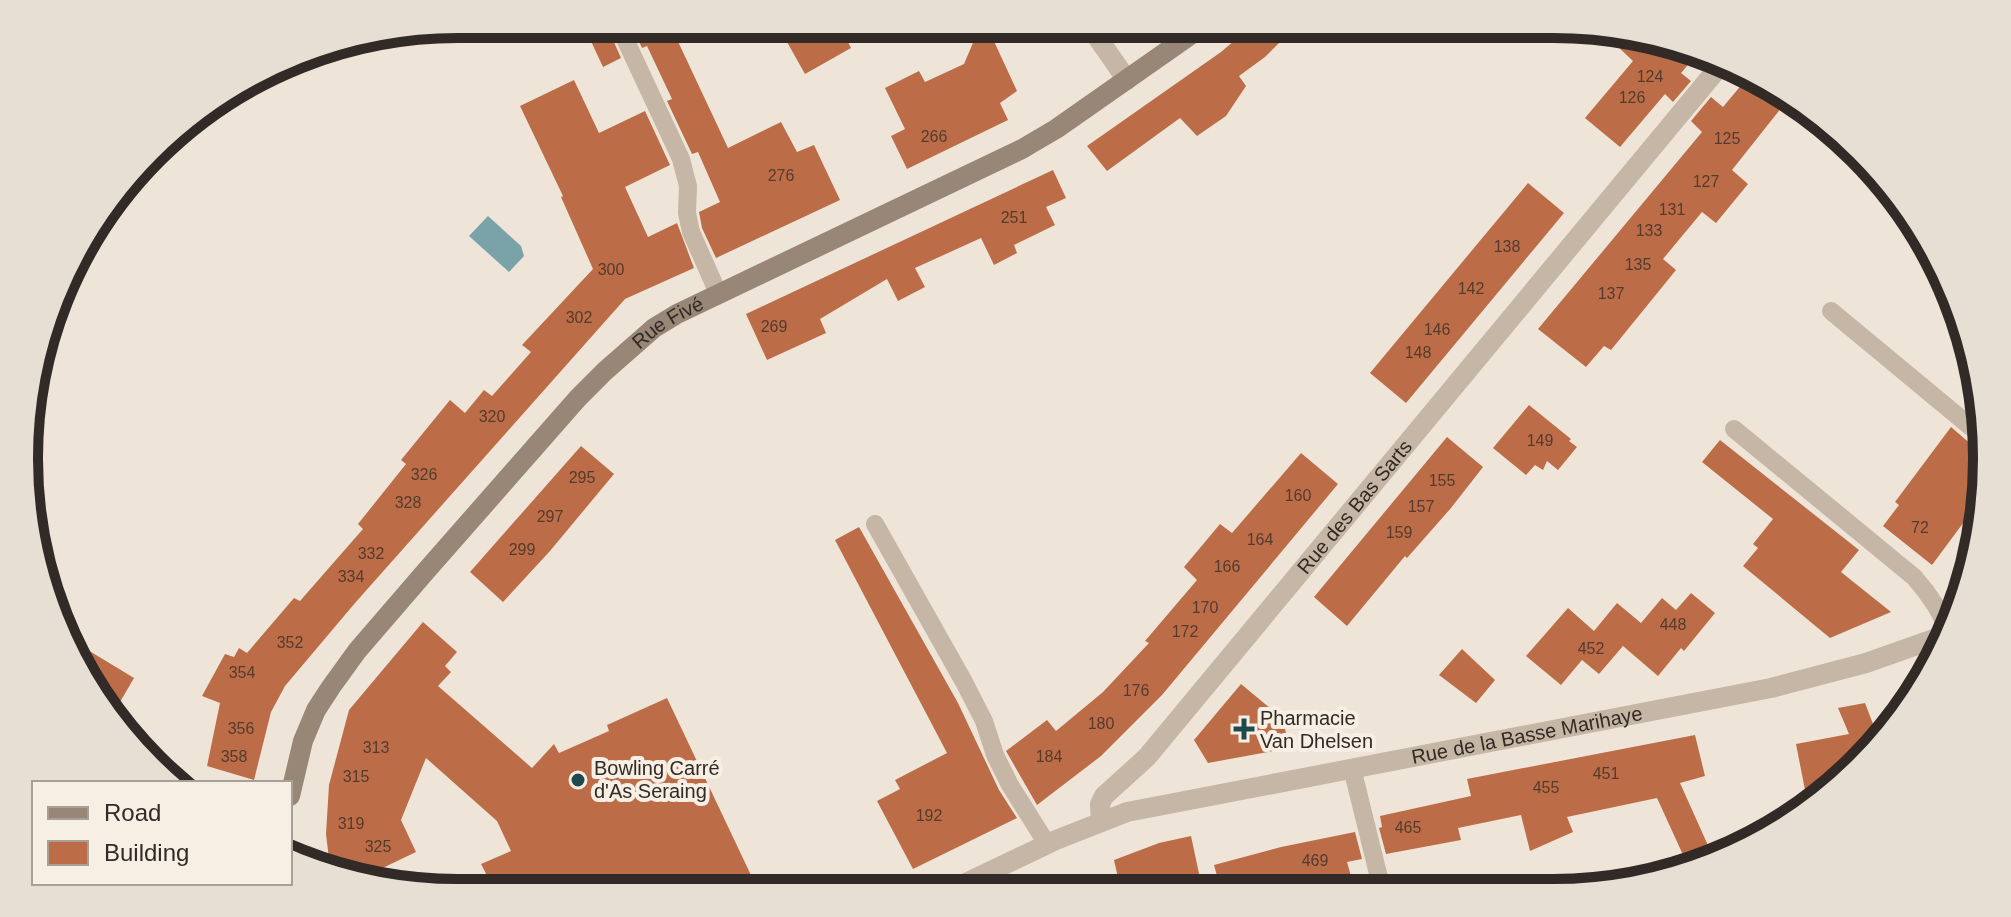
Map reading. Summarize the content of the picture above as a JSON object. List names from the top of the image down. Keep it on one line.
{"streets":{"street":["Rue Fivé","Rue des Bas Sarts","Rue de la Basse Marihaye"]},"crossings":[["Rue des Bas Sarts","Rue de la Basse Marihaye"]],"places":{"health":["Pharmacie Van Dhelsen"],"other":["Bowling Carré d'As Seraing"]},"house_numbers":["124","126","266","125","276","127","131","251","133","138","135","300","142","137","302","269","146","148","320","149","326","295","155","160","328","157","297","72","159","164","299","332","166","334","170","448","172","352","452","354","176","180","356","313","358","184","451","315","455","192","319","465","325","469"],"legend":["Road","Building"]}
